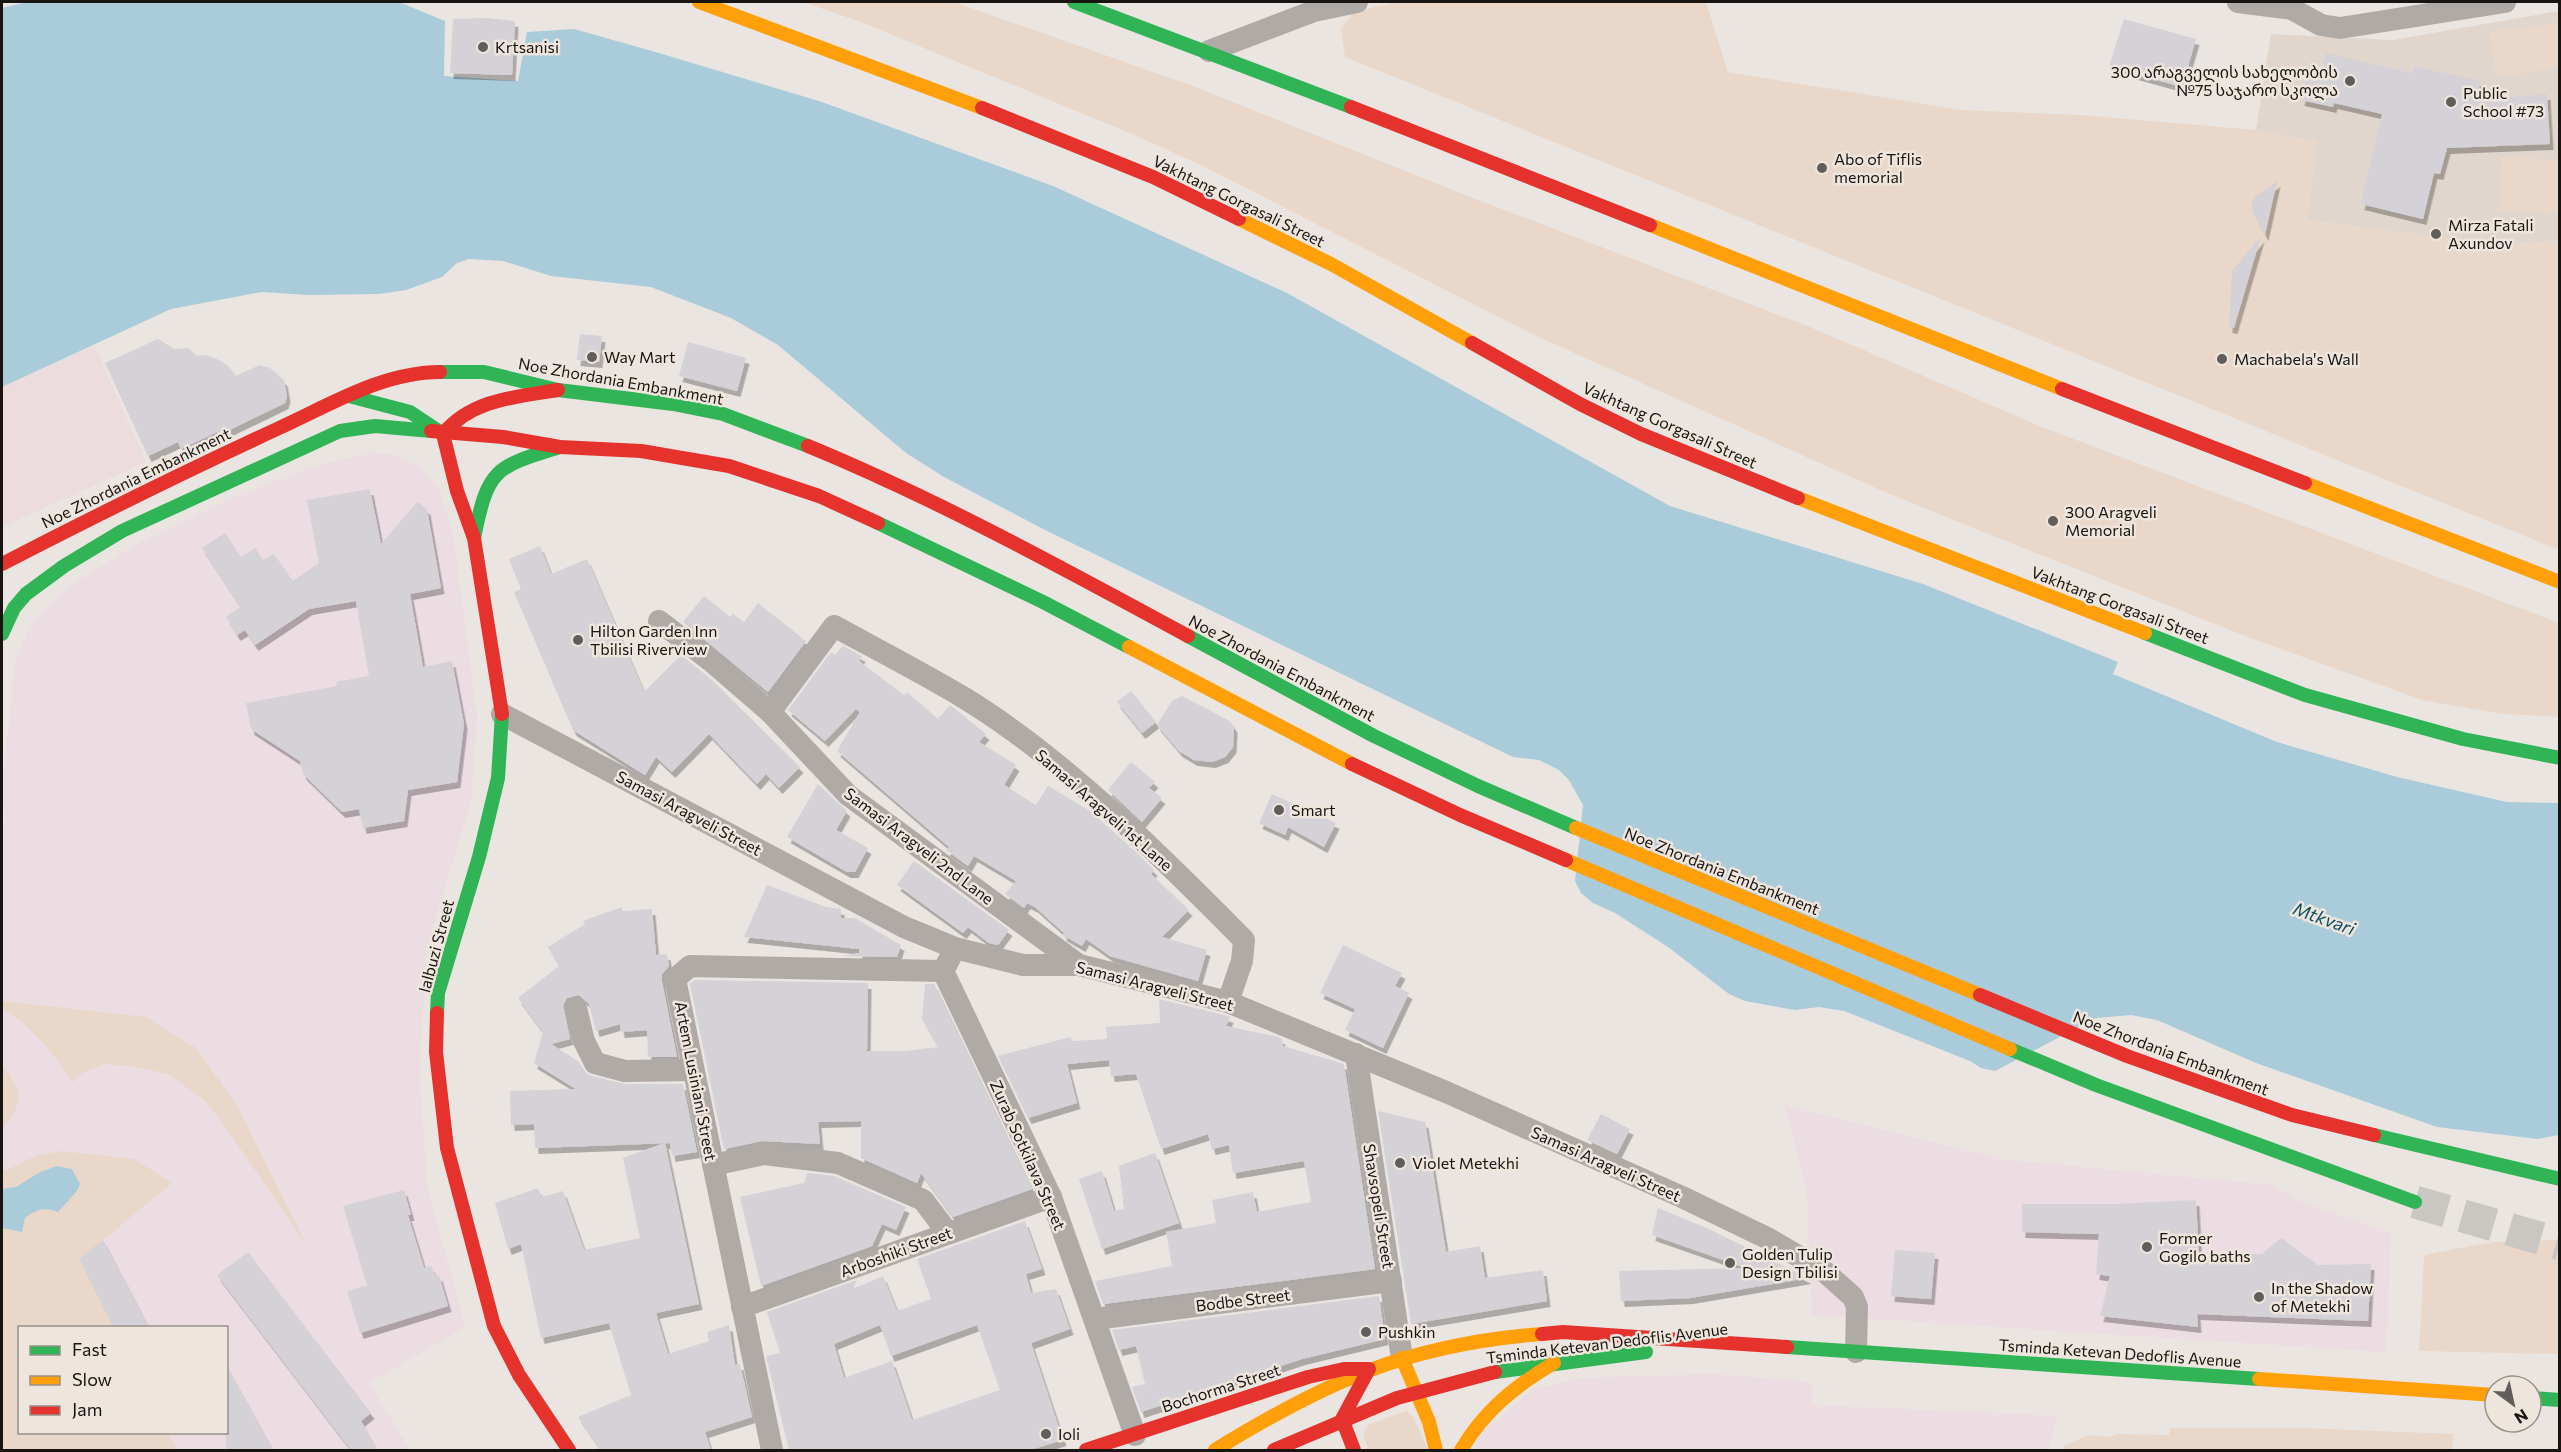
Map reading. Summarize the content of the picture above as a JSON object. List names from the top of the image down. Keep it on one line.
{"streets":{"main road":["Vakhtang Gorgasali Street","Noe Zhordania Embankment","Ialbuzi Street","Tsminda Ketevan Dedoflis Avenue","Bochorma Street"],"street":["Samasi Aragveli 1st Lane","Samasi Aragveli Street","Samasi Aragveli 2nd Lane","Artem Lusiniani Street","Zurab Sotkilava Street","Shavsopeli Street","Arboshiki Street","Bodbe Street"]},"crossings":[["Samasi Aragveli 1st Lane","Samasi Aragveli Street"],["Samasi Aragveli 1st Lane","Samasi Aragveli 2nd Lane"],["Samasi Aragveli Street","Samasi Aragveli 2nd Lane"],["Samasi Aragveli Street","Ialbuzi Street"],["Samasi Aragveli Street","Shavsopeli Street"],["Samasi Aragveli Street","Tsminda Ketevan Dedoflis Avenue"],["Artem Lusiniani Street","Zurab Sotkilava Street"],["Artem Lusiniani Street","Arboshiki Street"],["Zurab Sotkilava Street","Arboshiki Street"],["Zurab Sotkilava Street","Bodbe Street"],["Zurab Sotkilava Street","Bochorma Street"],["Shavsopeli Street","Bodbe Street"],["Shavsopeli Street","Tsminda Ketevan Dedoflis Avenue"],["Tsminda Ketevan Dedoflis Avenue","Bochorma Street"]],"water":["Mtkvari"],"places":["Krtsanisi","300 არაგველის სახელობის №75 საჯარო სკოლა","Public School #73","Abo of Tiflis memorial","Mirza Fatali Axundov","Way Mart","Machabela's Wall","300 Aragveli Memorial","Hilton Garden Inn Tbilisi Riverview","Smart","Violet Metekhi","Former Gogilo baths","Golden Tulip Design Tbilisi","In the Shadow of Metekhi","Pushkin","Ioli"],"legend":["Fast","Slow","Jam"],"north":"bottom right"}
